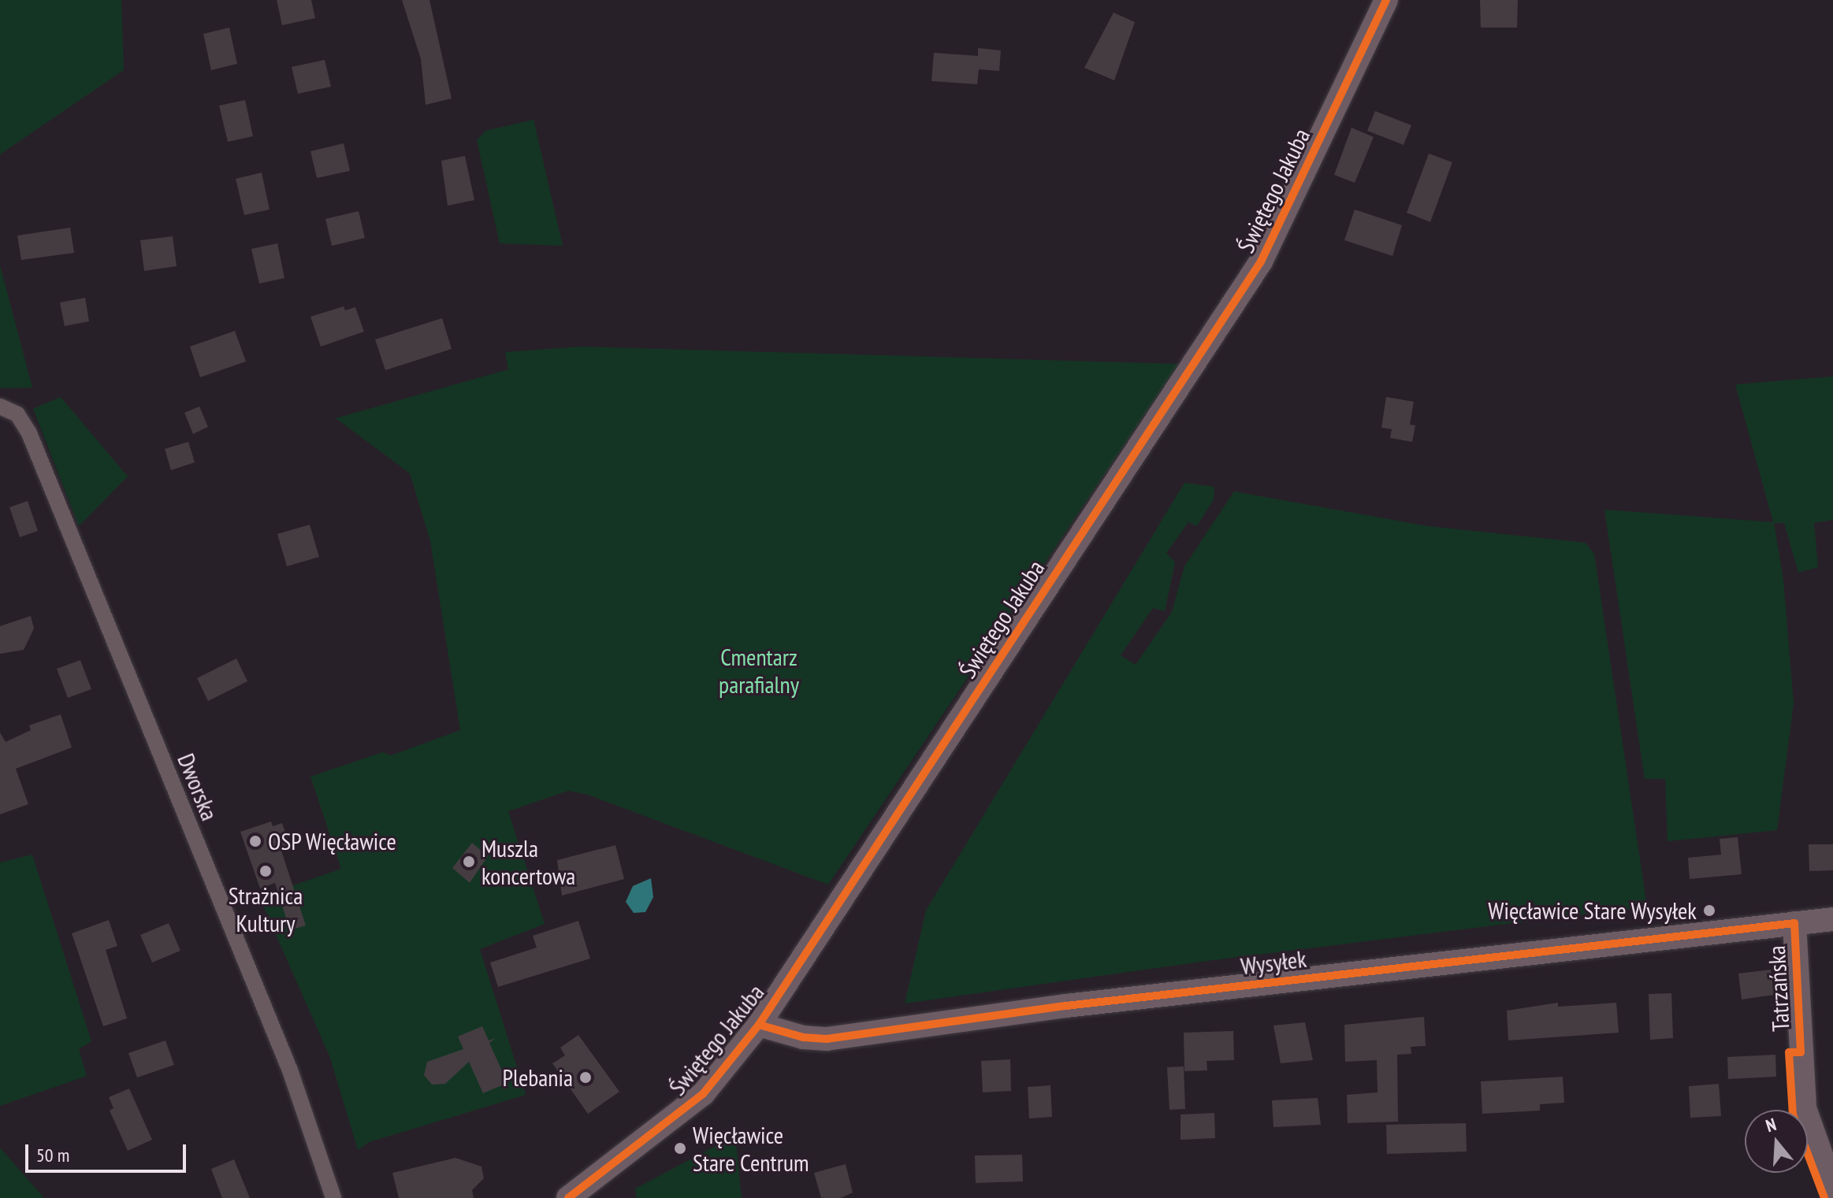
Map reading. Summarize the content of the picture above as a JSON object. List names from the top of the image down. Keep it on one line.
{"streets":{"street":["Świętego Jakuba","Dworska","Wysyłek","Tatrzańska"]},"crossings":[["Świętego Jakuba","Wysyłek"],["Wysyłek","Tatrzańska"]],"parks":["Cmentarz parafialny"],"places":["OSP Więcławice","Muszla koncertowa","Strażnica Kultury","Więcławice Stare Wysyłek","Plebania","Więcławice Stare Centrum"],"scale_bar":"50 m","north":"top"}
